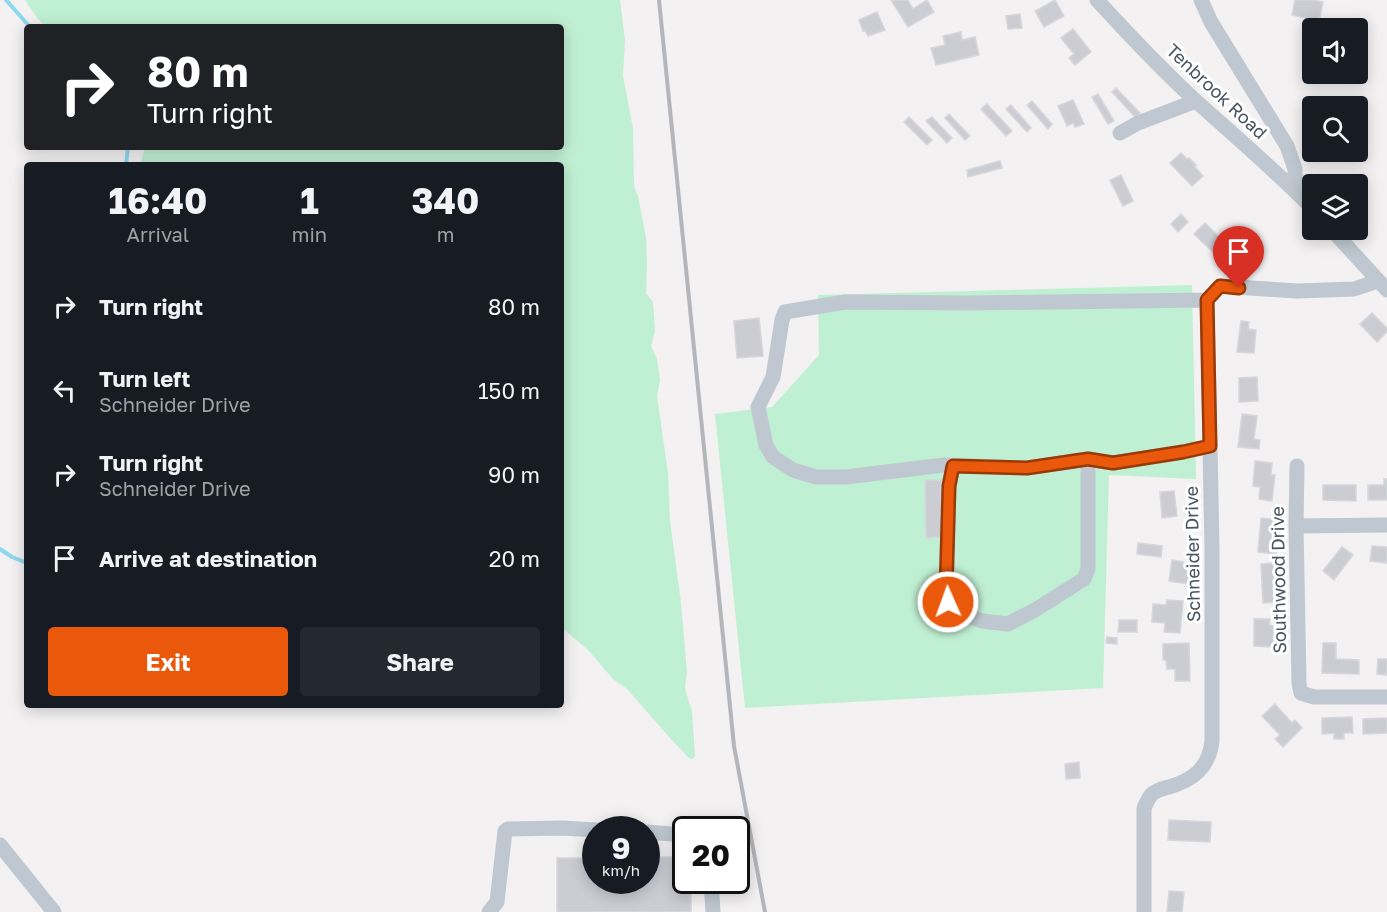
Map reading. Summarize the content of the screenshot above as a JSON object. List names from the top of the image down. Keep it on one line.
{"streets":{"street":["Tenbrook Road","Schneider Drive","Southwood Drive"]},"page":{"turn":["80 m","Turn right"],"eta":["16:40","Arrival","1","min","340","m"],"list":[{"name":"Turn right","value":"80 m"},{"name":"Turn left","note":"Schneider Drive","value":"150 m"},{"name":"Turn right","note":"Schneider Drive","value":"90 m"},{"name":"Arrive at destination","value":"20 m"}],"buttons":["Exit","Share"],"speed":"9 km/h","limit":"20"}}
